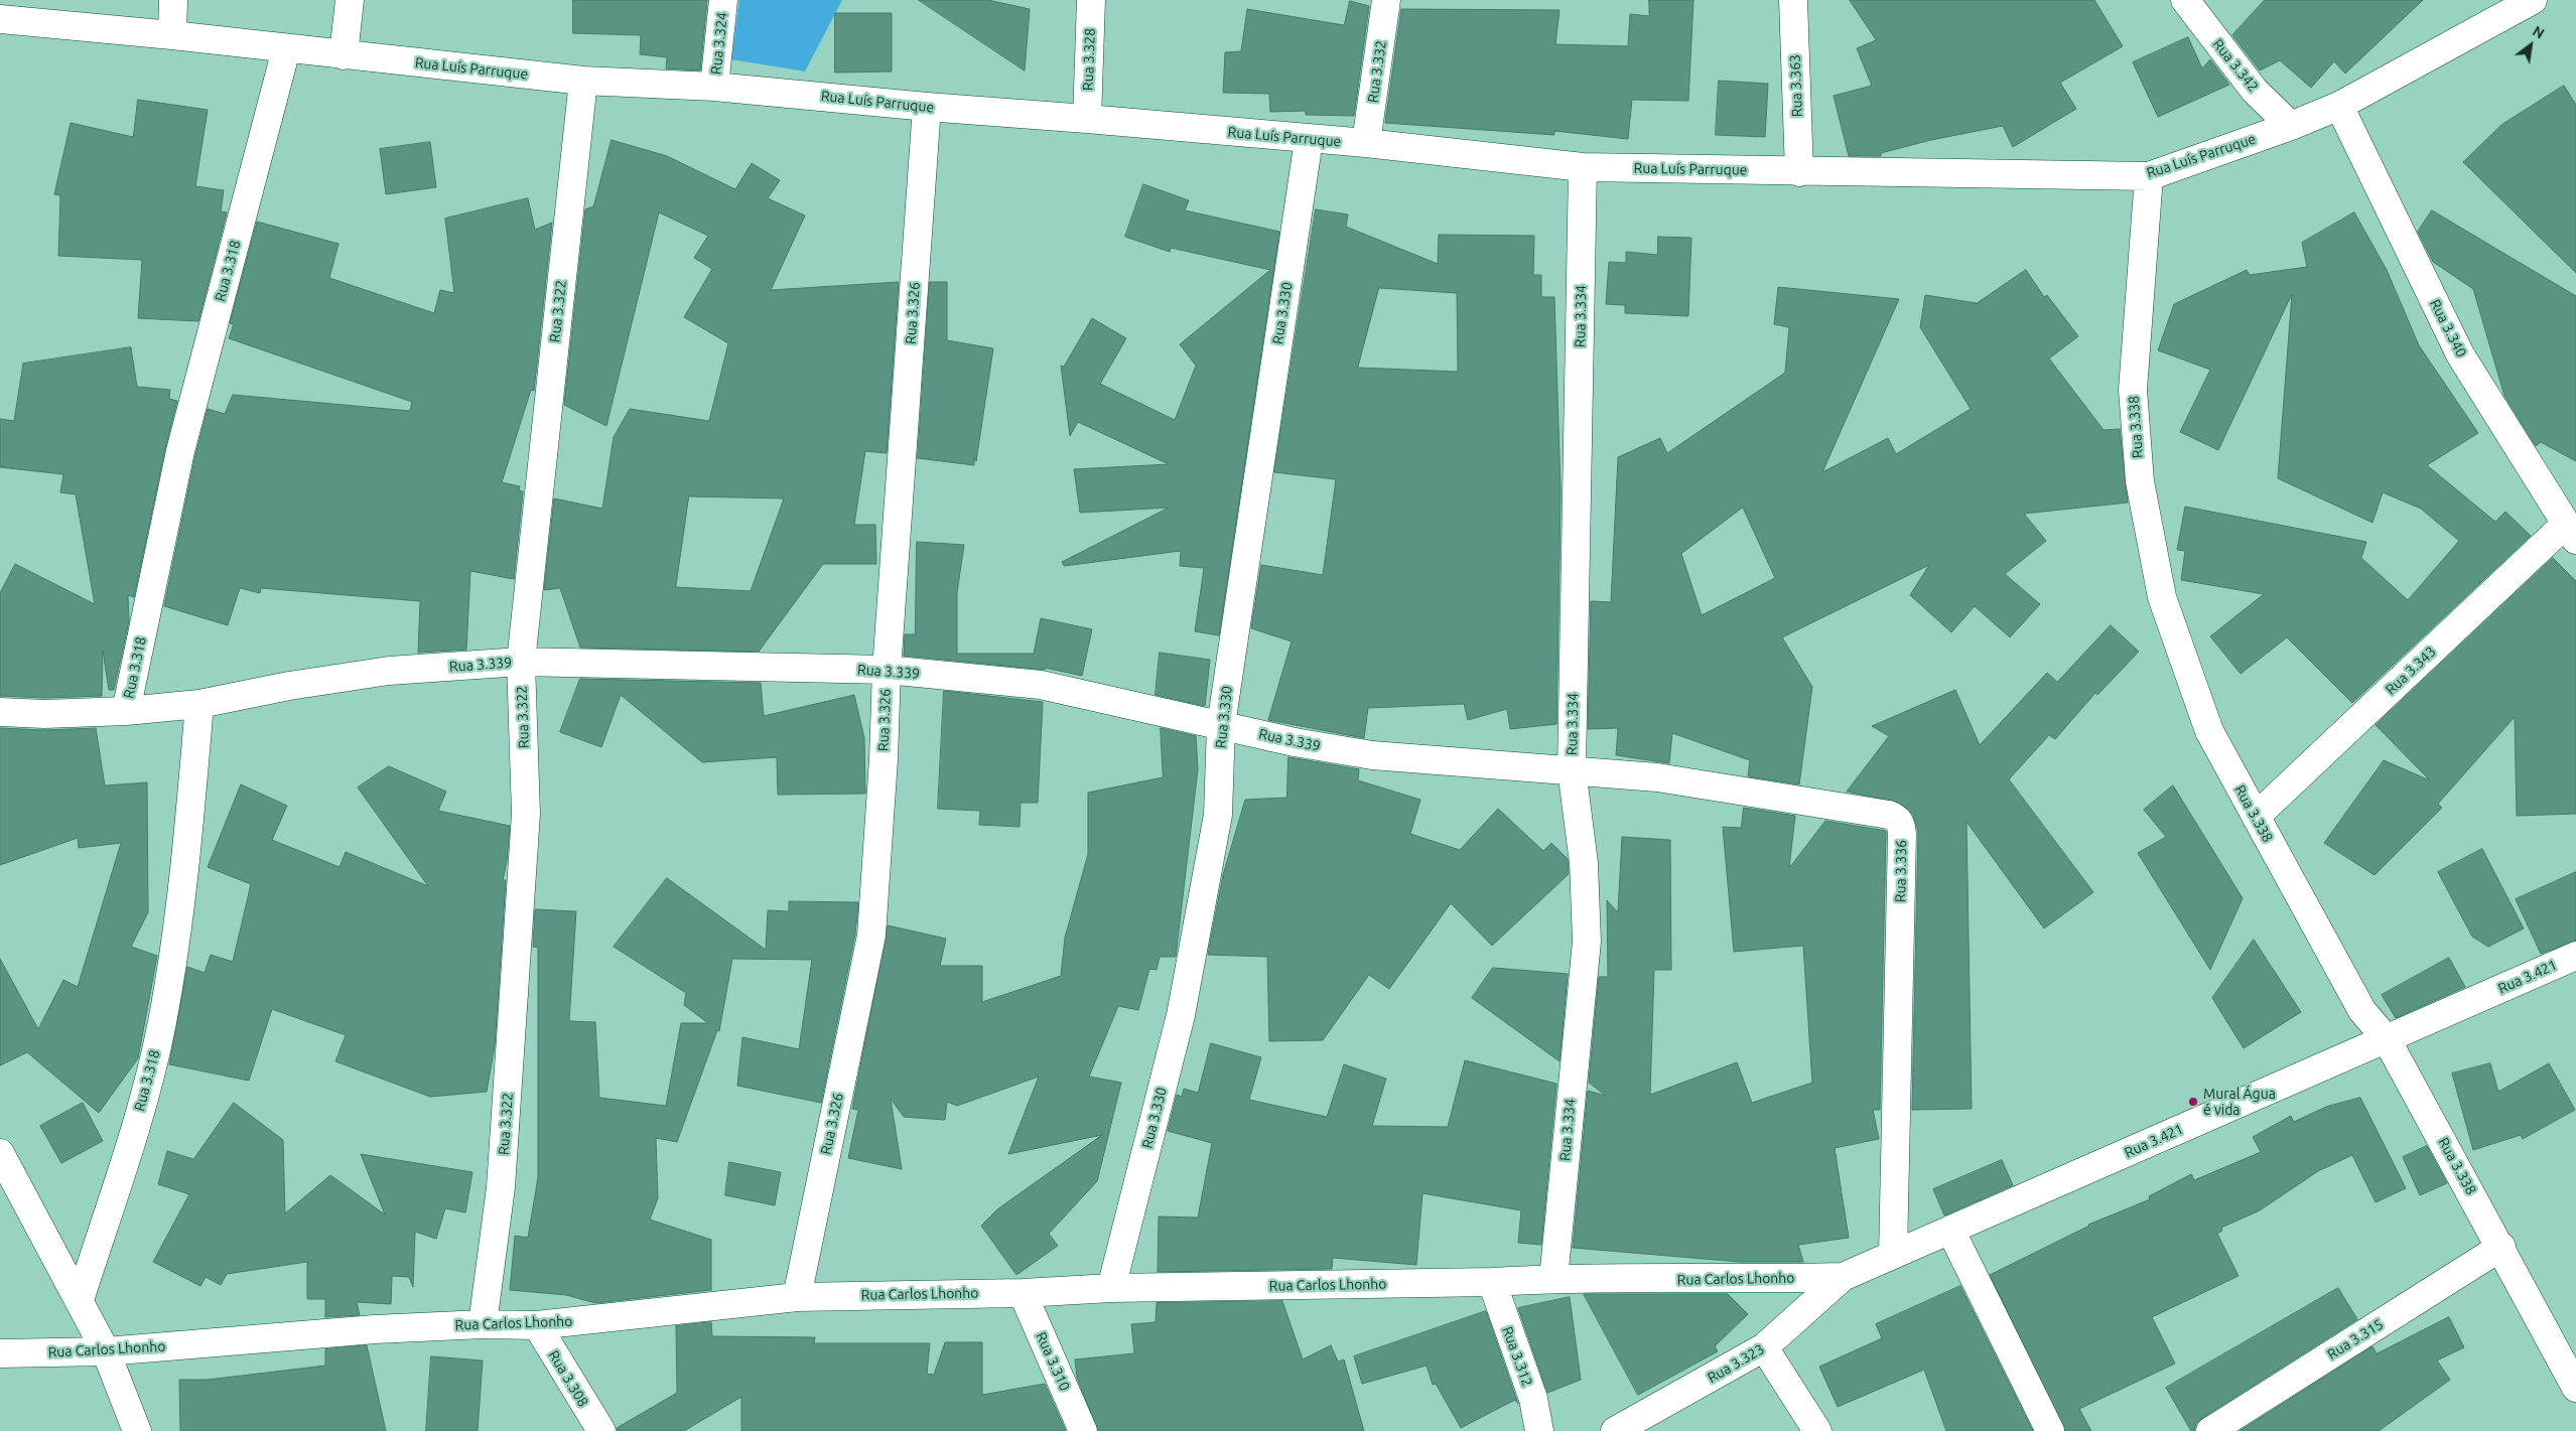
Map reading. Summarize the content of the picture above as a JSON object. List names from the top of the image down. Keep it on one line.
{"streets":{"street":["Rua 3.324","Rua 3.328","Rua 3.342","Rua Luís Parruque","Rua 3.332","Rua 3.363","Rua 3.318","Rua 3.322","Rua 3.326","Rua 3.330","Rua 3.334","Rua 3.340","Rua 3.338","Rua 3.339","Rua 3.343","Rua 3.336","Rua 3.421","Rua Carlos Lhonho","Rua 3.315","Rua 3.312","Rua 3.310","Rua 3.323","Rua 3.308"]},"crossings":[["Rua 3.324","Rua Luís Parruque"],["Rua 3.328","Rua Luís Parruque"],["Rua 3.342","Rua Luís Parruque"],["Rua Luís Parruque","Rua 3.332"],["Rua Luís Parruque","Rua 3.363"],["Rua Luís Parruque","Rua 3.318"],["Rua Luís Parruque","Rua 3.322"],["Rua Luís Parruque","Rua 3.326"],["Rua Luís Parruque","Rua 3.330"],["Rua Luís Parruque","Rua 3.334"],["Rua Luís Parruque","Rua 3.340"],["Rua Luís Parruque","Rua 3.338"],["Rua 3.318","Rua 3.339"],["Rua 3.322","Rua 3.339"],["Rua 3.322","Rua Carlos Lhonho"],["Rua 3.326","Rua 3.339"],["Rua 3.326","Rua Carlos Lhonho"],["Rua 3.330","Rua 3.339"],["Rua 3.330","Rua Carlos Lhonho"],["Rua 3.334","Rua 3.339"],["Rua 3.334","Rua 3.336"],["Rua 3.334","Rua Carlos Lhonho"],["Rua 3.340","Rua 3.343"],["Rua 3.338","Rua 3.343"],["Rua 3.338","Rua 3.421"],["Rua 3.338","Rua 3.315"],["Rua 3.339","Rua 3.336"],["Rua 3.336","Rua 3.421"],["Rua 3.421","Rua Carlos Lhonho"],["Rua 3.421","Rua 3.323"],["Rua Carlos Lhonho","Rua 3.312"],["Rua Carlos Lhonho","Rua 3.310"],["Rua Carlos Lhonho","Rua 3.323"],["Rua Carlos Lhonho","Rua 3.308"]],"places":["Mural Água é vida"],"north":"top right"}
